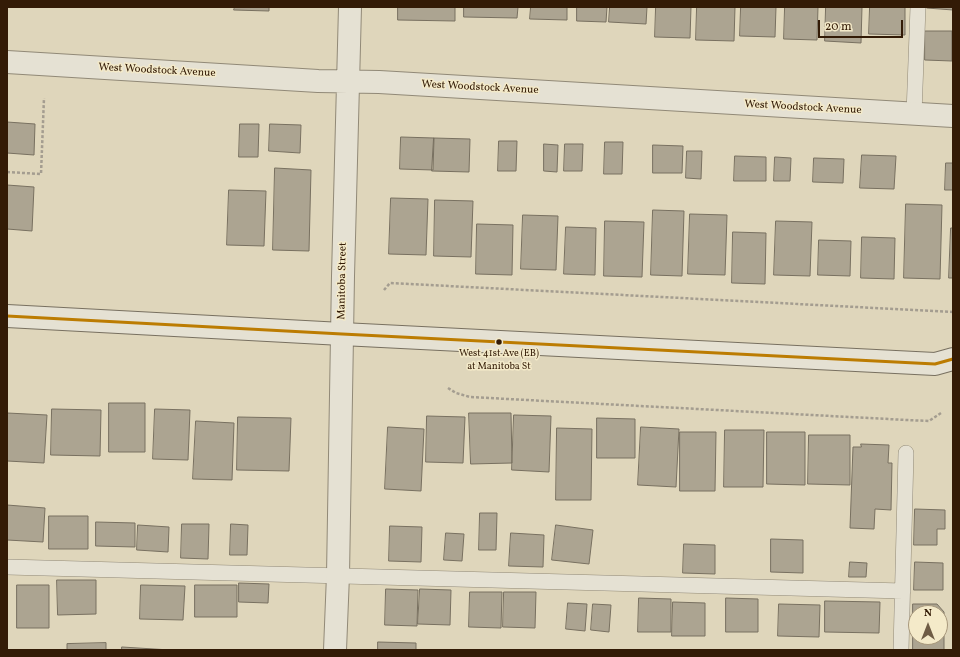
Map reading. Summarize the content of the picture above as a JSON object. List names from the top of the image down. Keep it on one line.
{"streets":{"street":["West Woodstock Avenue","Manitoba Street"]},"crossings":[["West Woodstock Avenue","Manitoba Street"]],"places":["West 41st Ave (EB) at Manitoba St"],"scale_bar":"20 m","north":"top"}
